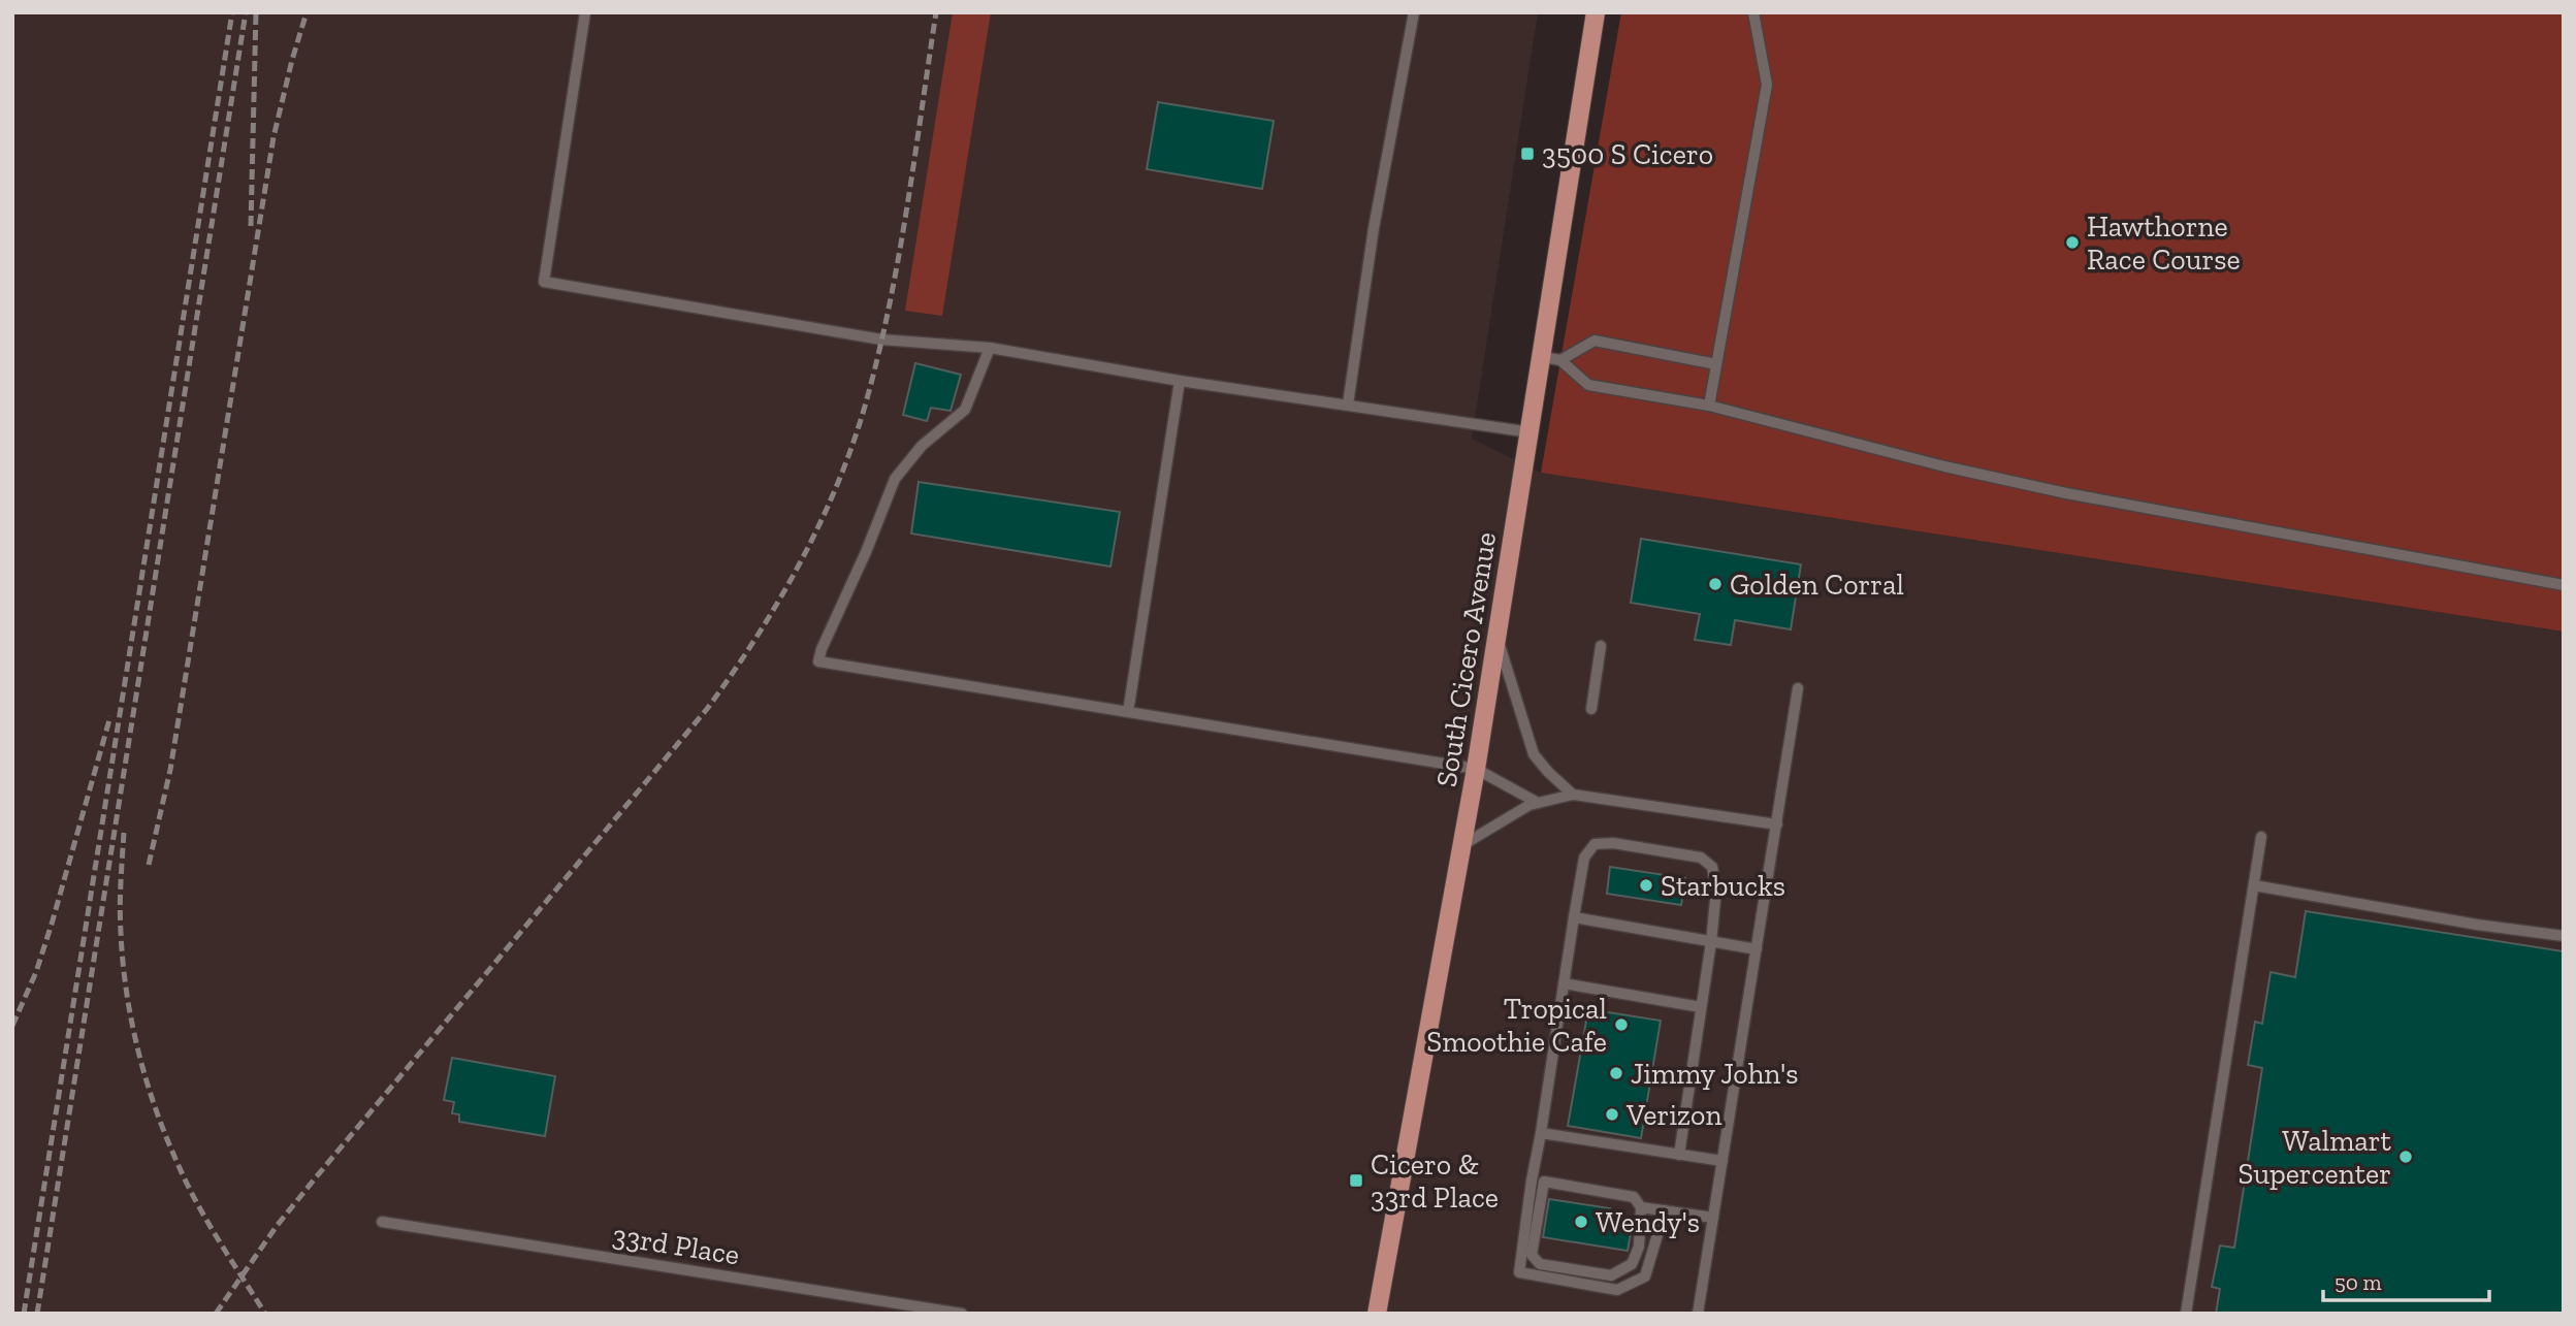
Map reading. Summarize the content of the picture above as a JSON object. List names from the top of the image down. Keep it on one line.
{"streets":{"main road":["South Cicero Avenue"],"lane":["33rd Place"]},"places":{"transit":["3500 S Cicero","Cicero & 33rd Place"],"other":["Hawthorne Race Course","Golden Corral","Starbucks","Tropical Smoothie Cafe","Jimmy John's","Verizon","Walmart Supercenter","Wendy's"]},"scale_bar":"50 m"}
